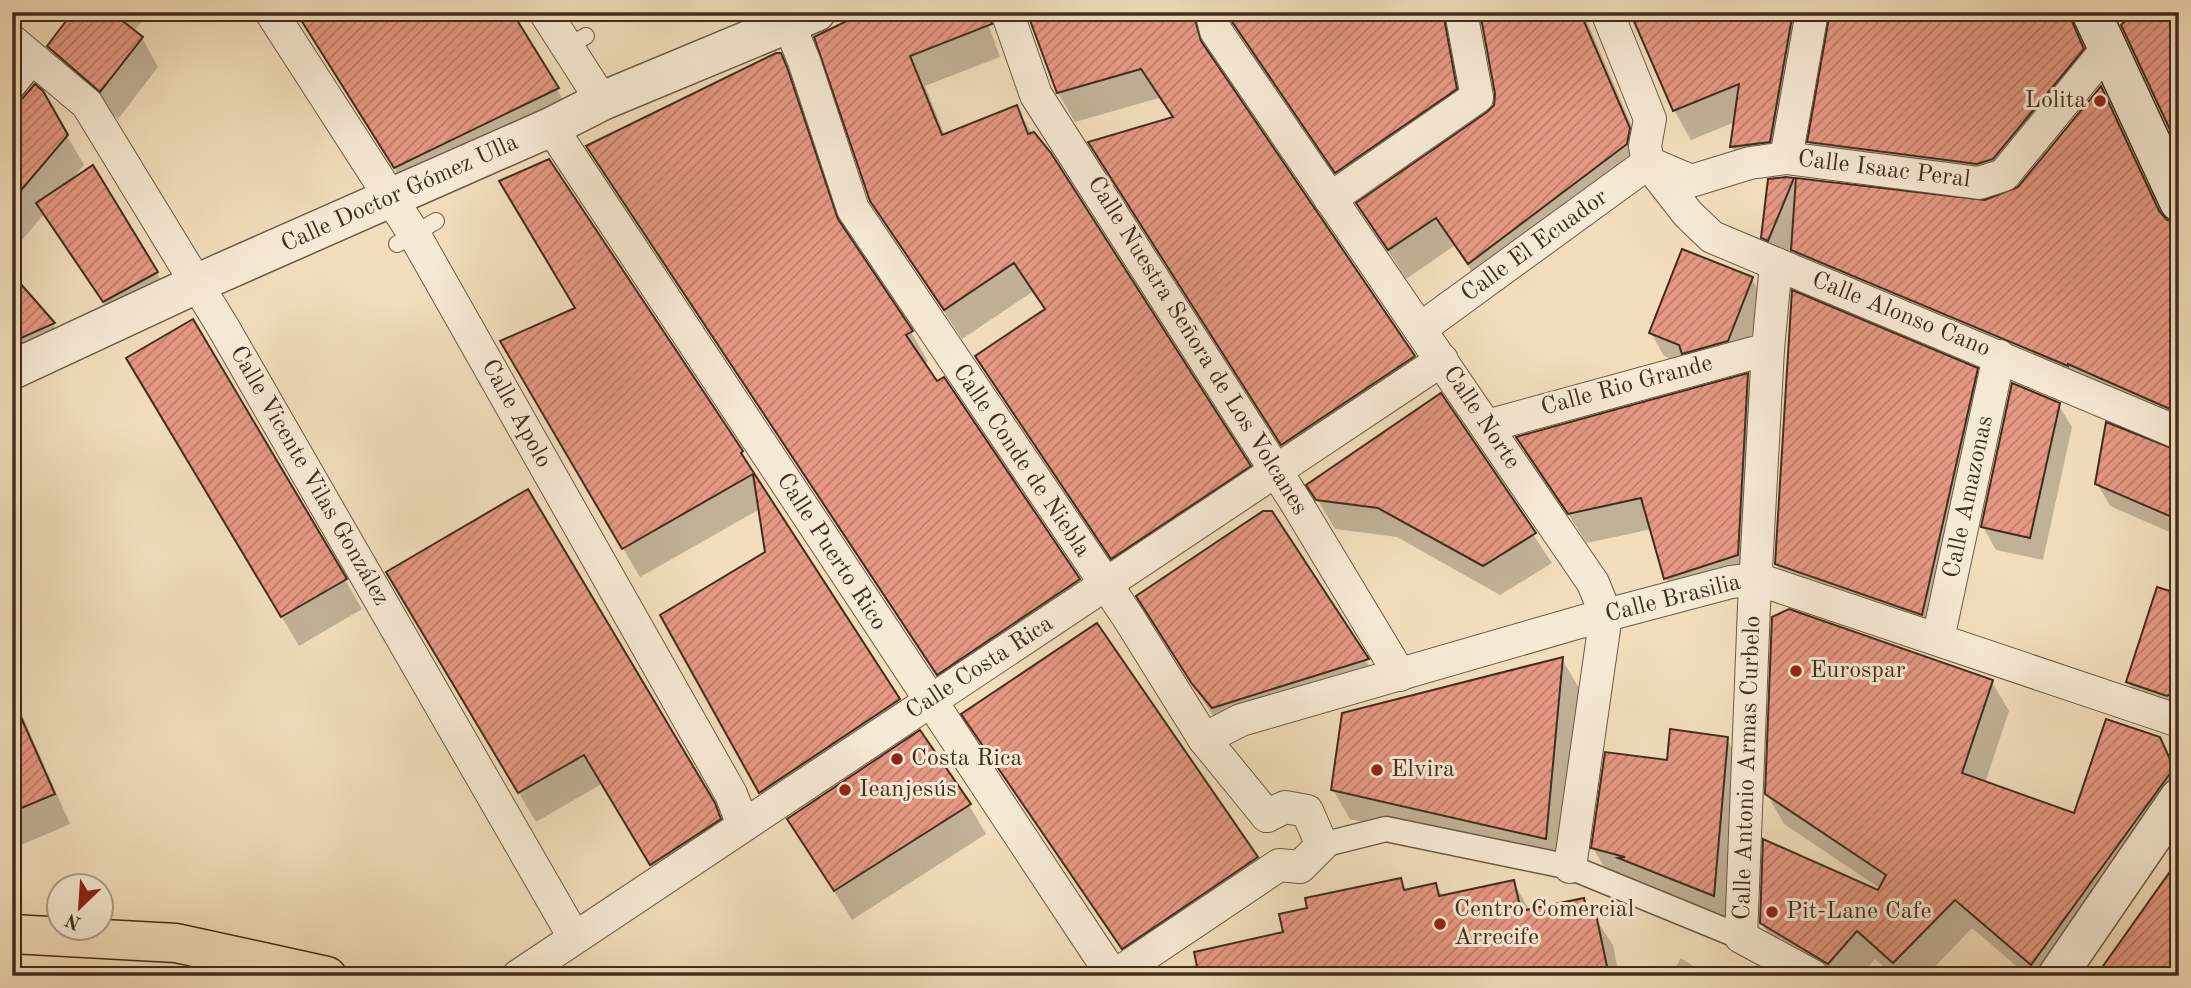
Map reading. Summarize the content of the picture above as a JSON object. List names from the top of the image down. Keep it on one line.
{"streets":{"street":["Calle Isaac Peral","Calle Doctor Gómez Ulla","Calle El Ecuador","Calle Alonso Cano","Calle Nuestra Señora de Los Volcanes","Calle Rio Grande","Calle Apolo","Calle Norte","Calle Conde de Niebla","Calle Vicente Vilas González","Calle Amazonas","Calle Puerto Rico","Calle Brasilia","Calle Costa Rica","Calle Antonio Armas Curbelo"]},"crossings":[["Calle Isaac Peral","Calle El Ecuador"],["Calle Isaac Peral","Calle Alonso Cano"],["Calle Doctor Gómez Ulla","Calle Apolo"],["Calle Doctor Gómez Ulla","Calle Conde de Niebla"],["Calle Doctor Gómez Ulla","Calle Vicente Vilas González"],["Calle Doctor Gómez Ulla","Calle Puerto Rico"],["Calle El Ecuador","Calle Alonso Cano"],["Calle El Ecuador","Calle Norte"],["Calle Alonso Cano","Calle Amazonas"],["Calle Alonso Cano","Calle Antonio Armas Curbelo"],["Calle Nuestra Señora de Los Volcanes","Calle Brasilia"],["Calle Nuestra Señora de Los Volcanes","Calle Costa Rica"],["Calle Rio Grande","Calle Norte"],["Calle Rio Grande","Calle Antonio Armas Curbelo"],["Calle Apolo","Calle Costa Rica"],["Calle Norte","Calle Brasilia"],["Calle Norte","Calle Costa Rica"],["Calle Conde de Niebla","Calle Brasilia"],["Calle Conde de Niebla","Calle Costa Rica"],["Calle Vicente Vilas González","Calle Costa Rica"],["Calle Amazonas","Calle Brasilia"],["Calle Puerto Rico","Calle Costa Rica"],["Calle Brasilia","Calle Antonio Armas Curbelo"]],"places":["Lolita","Eurospar","Costa Rica","Elvira","Ieanjesús","Pit-Lane Cafe","Centro Comercial Arrecife"],"north":"bottom left"}
